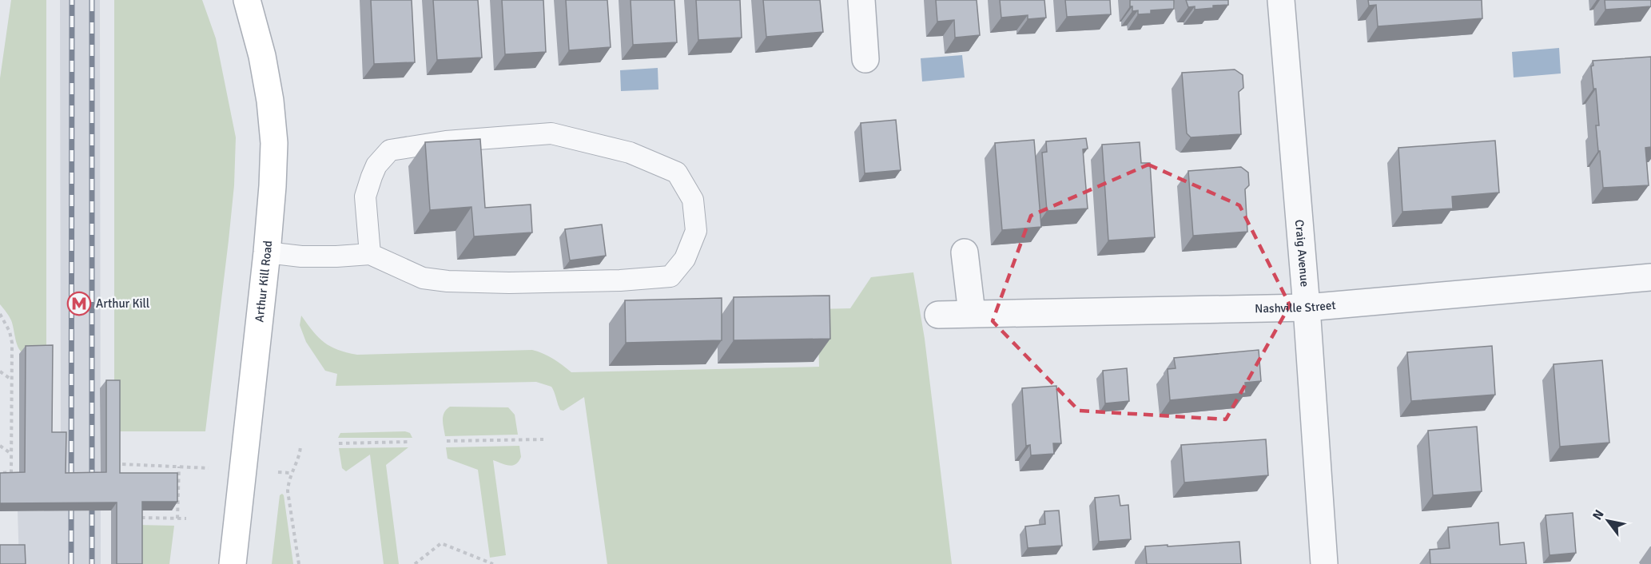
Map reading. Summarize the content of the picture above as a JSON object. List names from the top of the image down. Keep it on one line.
{"streets":{"street":["Craig Avenue","Arthur Kill Road","Nashville Street"]},"crossings":[["Craig Avenue","Nashville Street"]],"places":{"metro station":["Arthur Kill"]},"north":"top left"}
